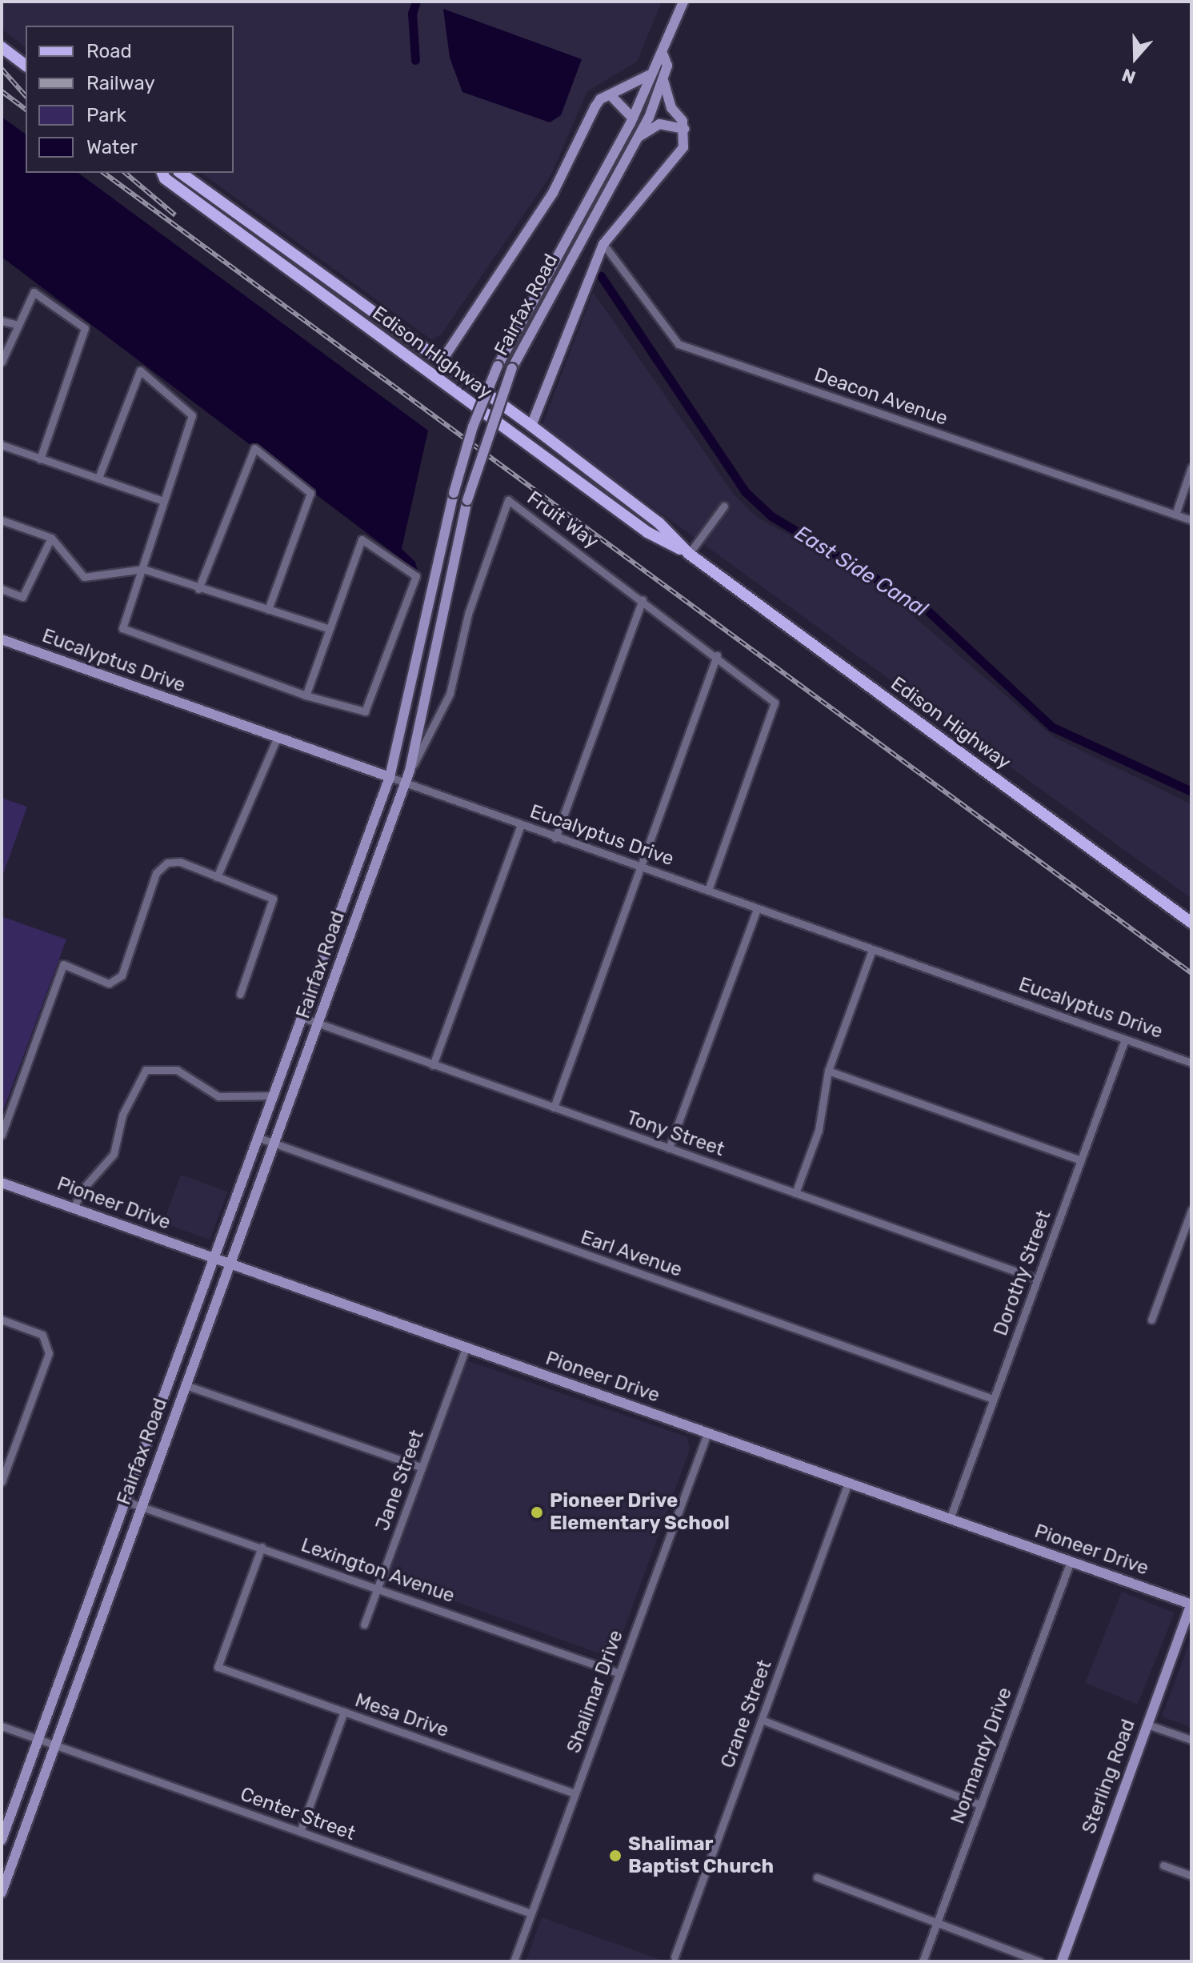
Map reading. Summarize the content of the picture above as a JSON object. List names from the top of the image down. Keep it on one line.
{"streets":{"main road":["Fairfax Road","Edison Highway","Eucalyptus Drive","Pioneer Drive","Sterling Road"],"street":["Deacon Avenue","Fruit Way","Tony Street","Earl Avenue","Dorothy Street","Jane Street","Lexington Avenue","Shalimar Drive","Crane Street","Mesa Drive","Normandy Drive","Center Street"]},"crossings":[["Fairfax Road","Fruit Way"],["Fairfax Road","Eucalyptus Drive"],["Fairfax Road","Tony Street"],["Fairfax Road","Pioneer Drive"],["Fairfax Road","Earl Avenue"],["Fairfax Road","Lexington Avenue"],["Fairfax Road","Center Street"],["Fruit Way","Eucalyptus Drive"],["Eucalyptus Drive","Dorothy Street"],["Tony Street","Dorothy Street"],["Pioneer Drive","Dorothy Street"],["Pioneer Drive","Jane Street"],["Pioneer Drive","Shalimar Drive"],["Pioneer Drive","Crane Street"],["Pioneer Drive","Normandy Drive"],["Pioneer Drive","Sterling Road"],["Earl Avenue","Dorothy Street"],["Jane Street","Lexington Avenue"],["Lexington Avenue","Shalimar Drive"],["Lexington Avenue","Mesa Drive"],["Shalimar Drive","Mesa Drive"],["Shalimar Drive","Center Street"]],"water":["East Side Canal"],"places":["Pioneer Drive Elementary School","Shalimar Baptist Church"],"legend":["Road","Railway","Park","Water"],"north":"bottom"}
